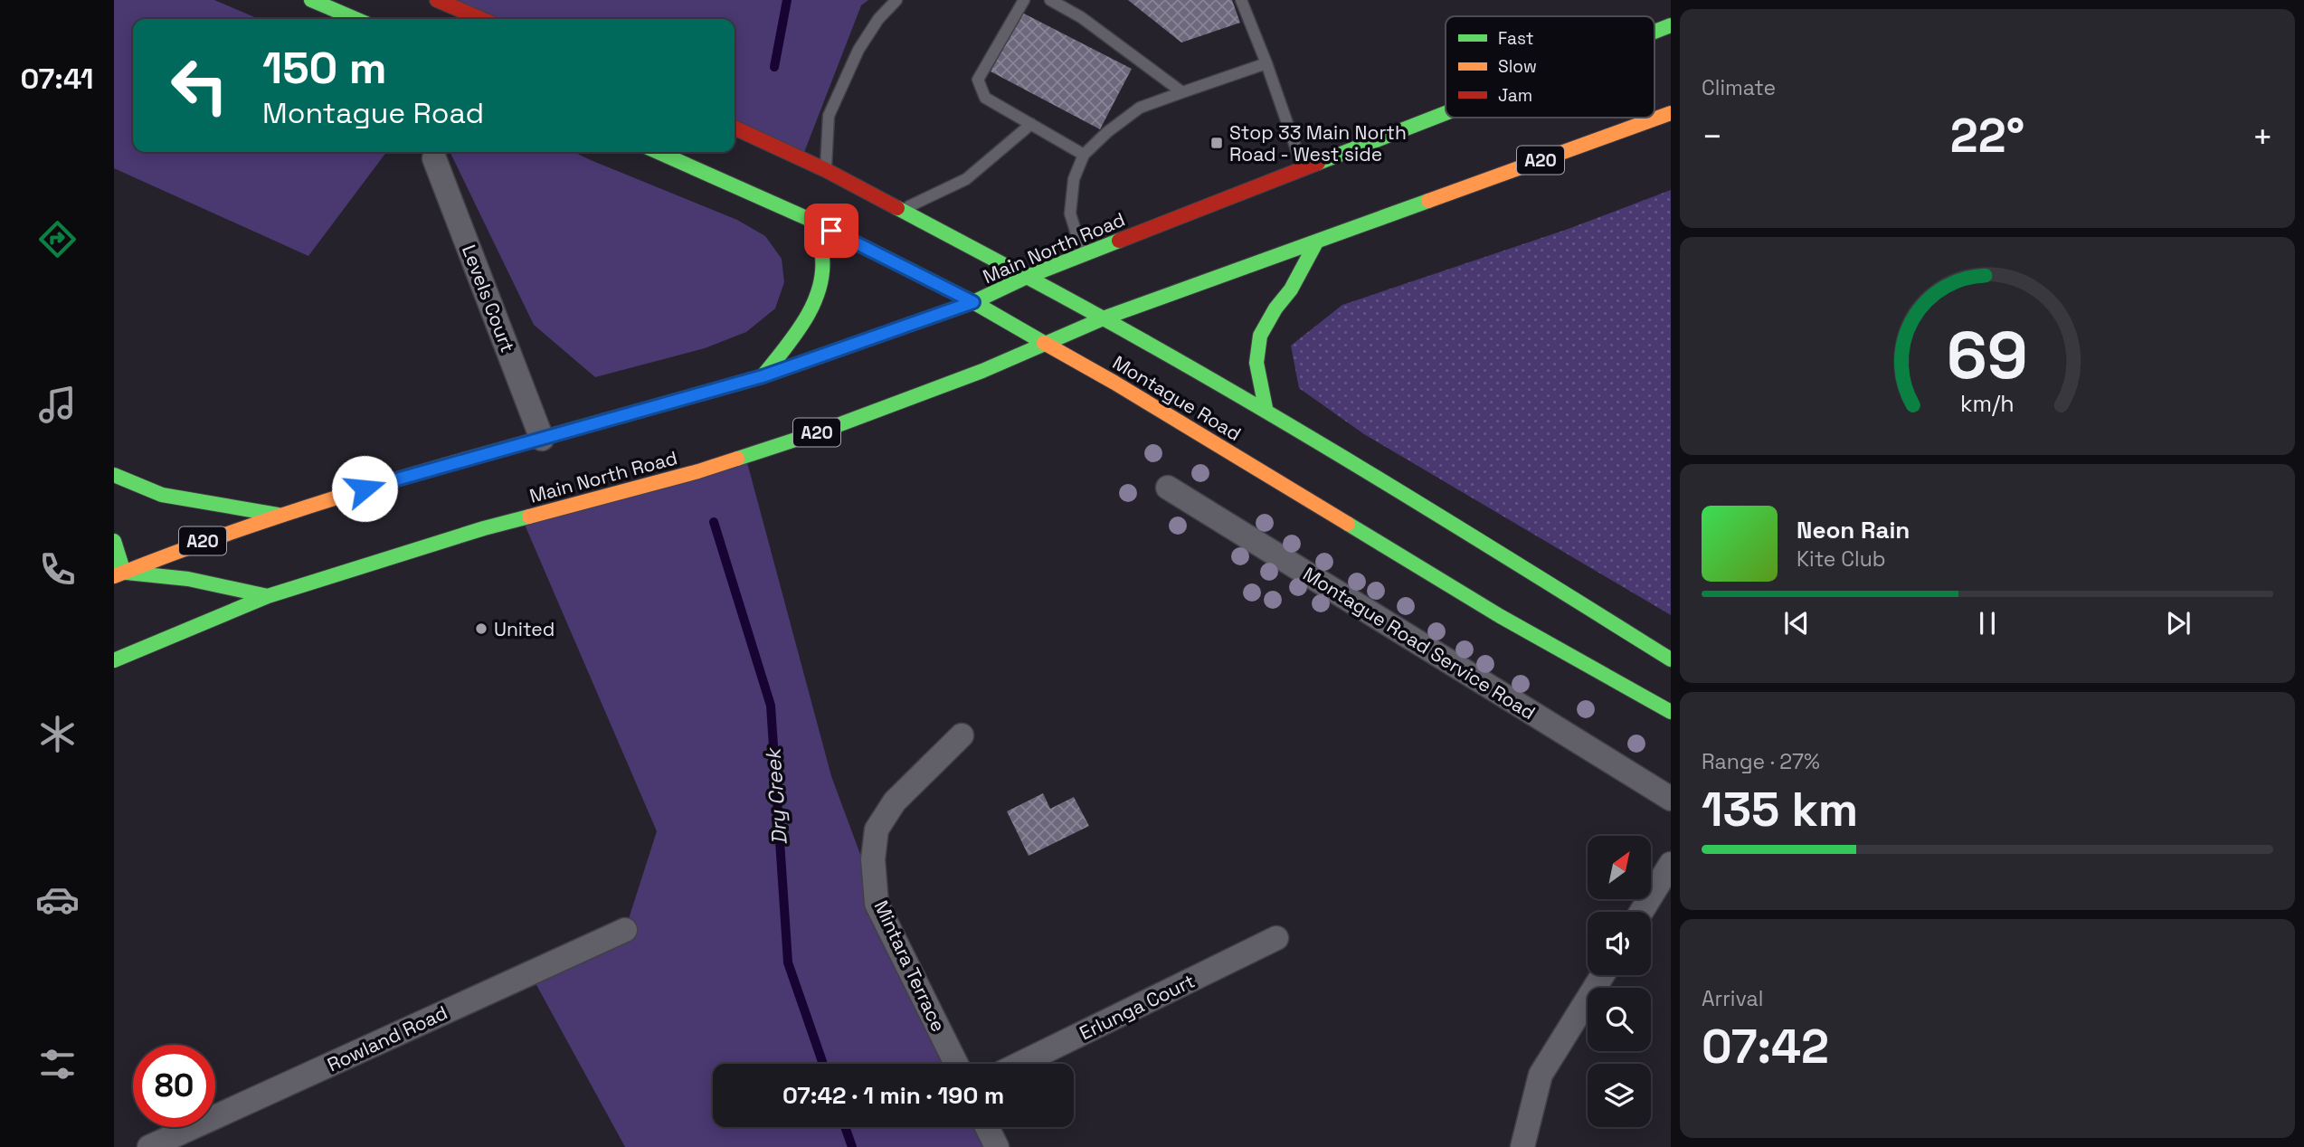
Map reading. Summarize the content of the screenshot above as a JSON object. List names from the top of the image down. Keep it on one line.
{"streets":{"main road":["A20","Main North Road","Montague Road"],"street":["Levels Court","Montague Road Service Road","Mintara Terrace","Erlunga Court","Rowland Road"]},"crossings":[["Main North Road","Levels Court"],["Main North Road","Montague Road"]],"water":["Dry Creek"],"places":{"transit":["Stop 33 Main North Road - West side"],"other":["United"]},"legend":["Fast","Slow","Jam"],"north":"top right","page":{"tabs":"07:41","tile":["Climate",["Range · 27%","135 km"],["Arrival","07:42"]],"turn":["150 m","Montague Road"],"heat":["−","22°","+"],"song":["Neon Rain","Kite Club"],"limit":"80","trip":"07:42 · 1 min · 190 m","gauge":["69","km/h"]}}
